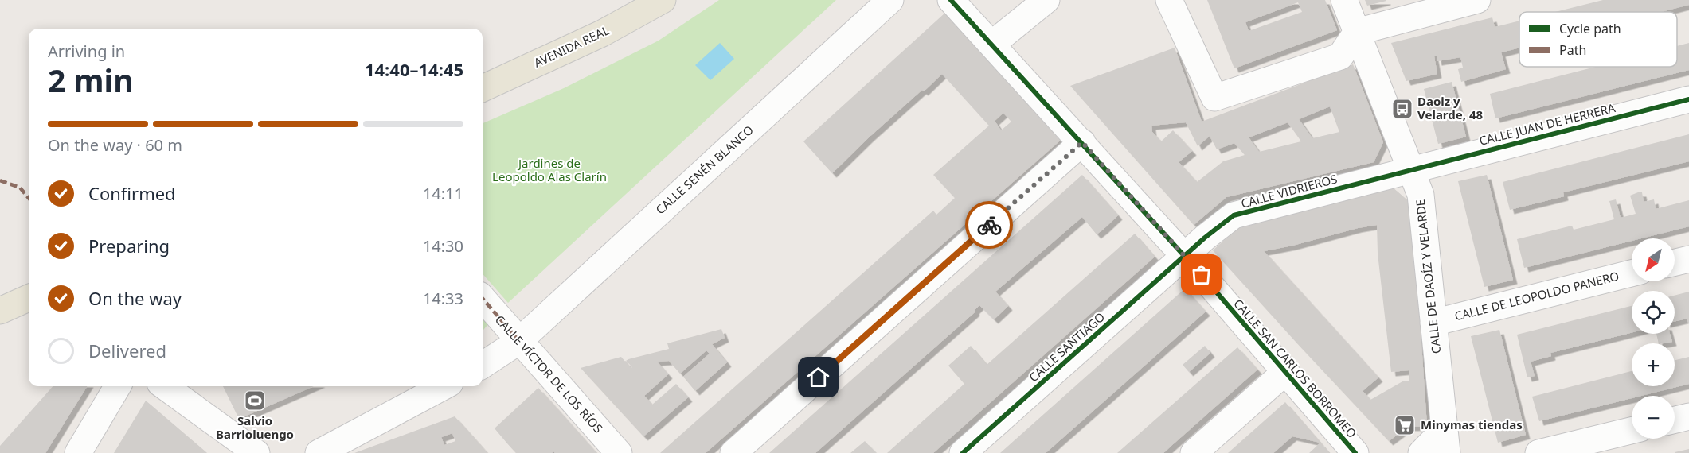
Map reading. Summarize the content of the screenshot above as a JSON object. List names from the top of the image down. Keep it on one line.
{"streets":{"main road":["AVENIDA REAL"],"street":["CALLE JUAN DE HERRERA","CALLE SENÉN BLANCO","CALLE VIDRIEROS","CALLE DE DAOÍZ Y VELARDE","CALLE DE LEOPOLDO PANERO","CALLE SANTIAGO","CALLE SAN CARLOS BORROMEO","CALLE VÍCTOR DE LOS RÍOS"]},"crossings":[["CALLE JUAN DE HERRERA","CALLE VIDRIEROS"],["CALLE JUAN DE HERRERA","CALLE DE DAOÍZ Y VELARDE"],["CALLE SENÉN BLANCO","CALLE VÍCTOR DE LOS RÍOS"],["CALLE VIDRIEROS","CALLE DE DAOÍZ Y VELARDE"],["CALLE VIDRIEROS","CALLE SANTIAGO"],["CALLE VIDRIEROS","CALLE SAN CARLOS BORROMEO"],["CALLE DE DAOÍZ Y VELARDE","CALLE DE LEOPOLDO PANERO"],["CALLE SANTIAGO","CALLE SAN CARLOS BORROMEO"]],"parks":["Jardines de Leopoldo Alas Clarín"],"places":{"bus stop":["Daoiz y Velarde, 48"],"sports":["Salvio Barrioluengo"],"supermarket":["Minymas tiendas"]},"legend":["Cycle path","Path"],"north":"bottom left","page":{"heading":["2 min","Arriving in","14:40–14:45"],"bar":"On the way · 60 m","list":[["Confirmed","14:11"],["Preparing","14:30"],["On the way","14:33"],"Delivered"],"map_buttons":["+","−"]}}
